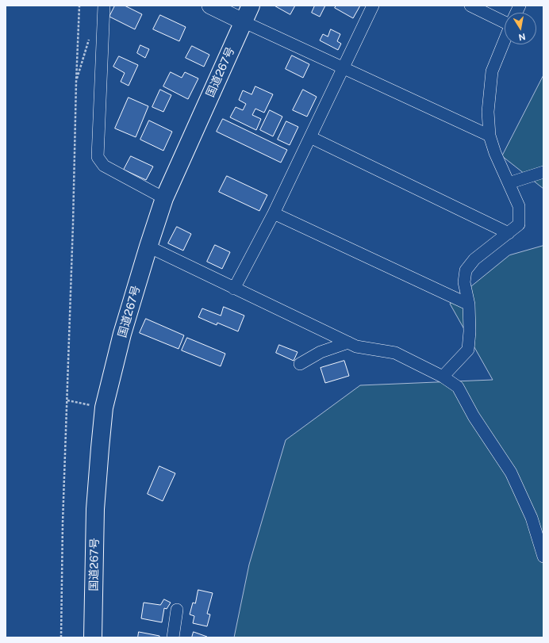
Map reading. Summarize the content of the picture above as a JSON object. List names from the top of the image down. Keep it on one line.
{"streets":{"highway":["国道267号"]},"north":"bottom"}
